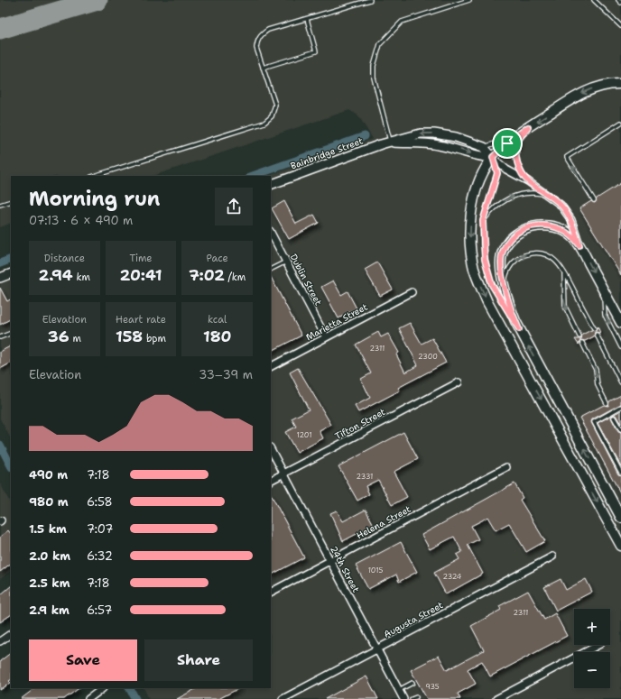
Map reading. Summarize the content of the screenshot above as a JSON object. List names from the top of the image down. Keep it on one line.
{"streets":{"street":["Bainbridge Street","Dublin Street","Marietta Street","Tifton Street","Helena Street","24th Street","Augusta Street"]},"crossings":[["Dublin Street","Marietta Street"],["Tifton Street","24th Street"],["Helena Street","24th Street"],["24th Street","Augusta Street"]],"house_numbers":["2311","2300","1201","2331","1015","2324","2311","935"],"page":{"heading":["Morning run","07:13 · 6 × 490 m"],"stats":[["Distance","2.94 km"],["Time","20:41"],["Pace","7:02 /km"],["Elevation","36 m"],["Heart rate","158 bpm"],["kcal","180"]],"chart":["Elevation","33–39 m"],"list":[{"name":"490 m","note":"7:18"},{"name":"980 m","note":"6:58"},{"name":"1.5 km","note":"7:07"},{"name":"2.0 km","note":"6:32"},{"name":"2.5 km","note":"7:18"},{"name":"2.9 km","note":"6:57"}],"map_buttons":["+","−"],"buttons":["Save","Share"]}}
